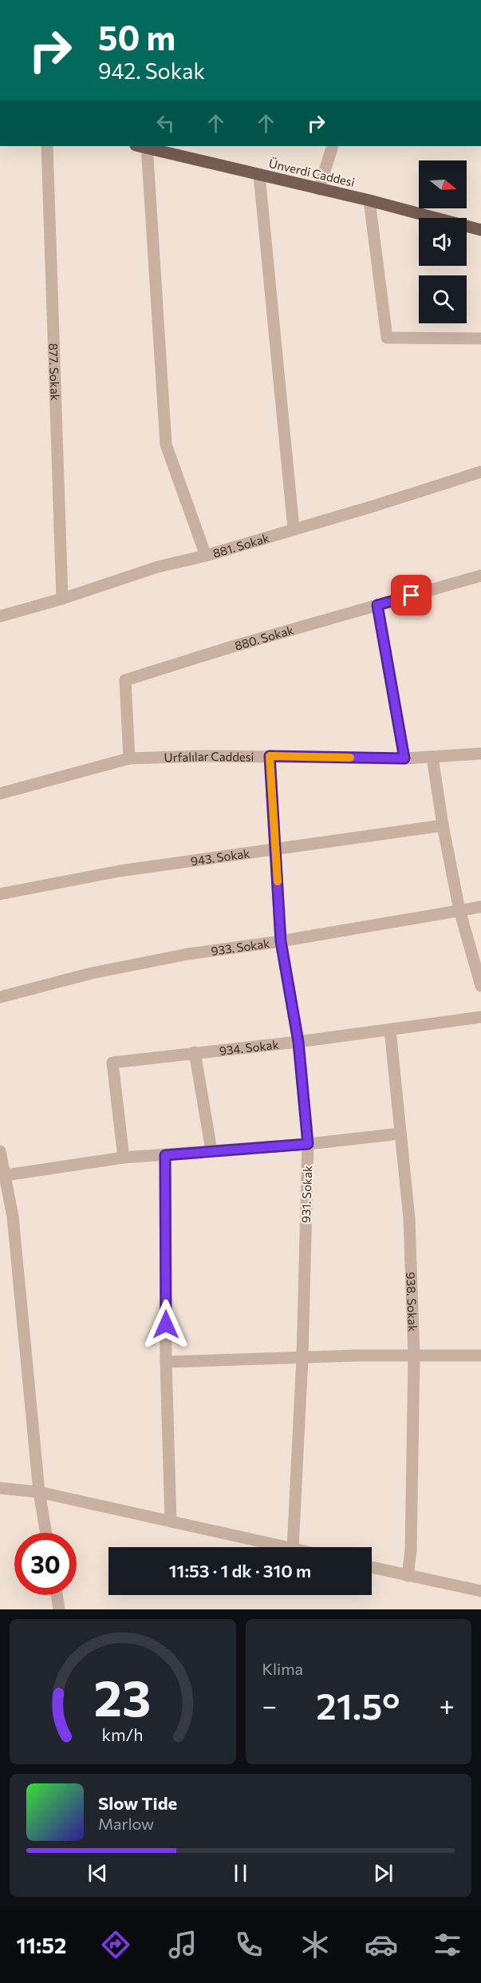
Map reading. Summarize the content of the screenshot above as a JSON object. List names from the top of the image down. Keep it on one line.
{"streets":{"main road":["Ünverdi Caddesi"],"street":["877. Sokak","881. Sokak","880. Sokak","Urfalılar Caddesi","943. Sokak","933. Sokak","934. Sokak","931. Sokak","938. Sokak"]},"crossings":[["877. Sokak","881. Sokak"],["880. Sokak","Urfalılar Caddesi"],["Urfalılar Caddesi","931. Sokak"],["943. Sokak","931. Sokak"],["933. Sokak","931. Sokak"],["934. Sokak","931. Sokak"],["934. Sokak","938. Sokak"]],"north":"right","page":{"turn":["50 m","942. Sokak"],"limit":"30","trip":"11:53 · 1 dk · 310 m","tile":"Klima","heat":["−","21.5°","+"],"song":["Slow Tide","Marlow"],"tabs":"11:52","gauge":["23","km/h"]}}
